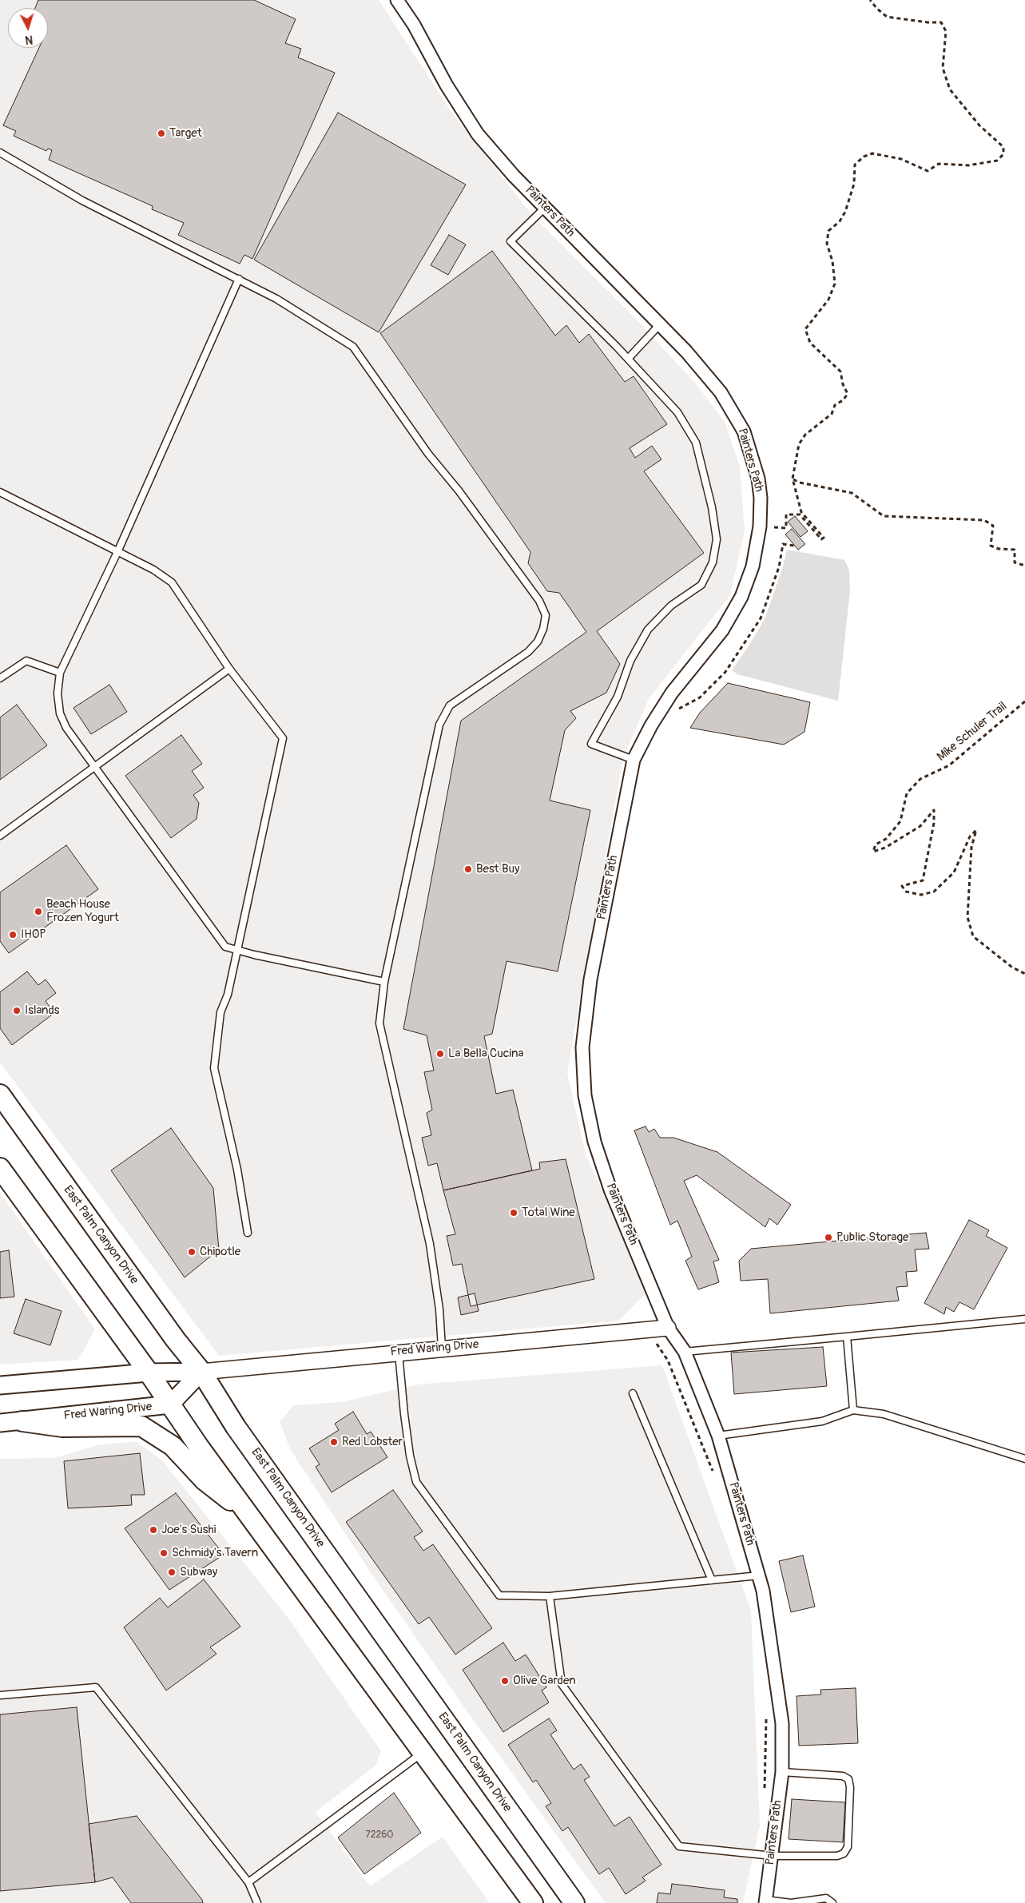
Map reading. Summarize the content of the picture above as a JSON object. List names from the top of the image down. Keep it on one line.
{"streets":{"main road":["East Palm Canyon Drive","Fred Waring Drive"],"street":["Painters Path"],"path":["Mike Schuler Trail"]},"crossings":[["Painters Path","Fred Waring Drive"],["East Palm Canyon Drive","Fred Waring Drive"]],"places":["Target","Best Buy","Beach House Frozen Yogurt","IHOP","Islands","La Bella Cucina","Total Wine","Public Storage","Chipotle","Red Lobster","Joe's Sushi","Schmidy's Tavern","Subway","Olive Garden"],"house_numbers":["72260"],"north":"bottom"}
